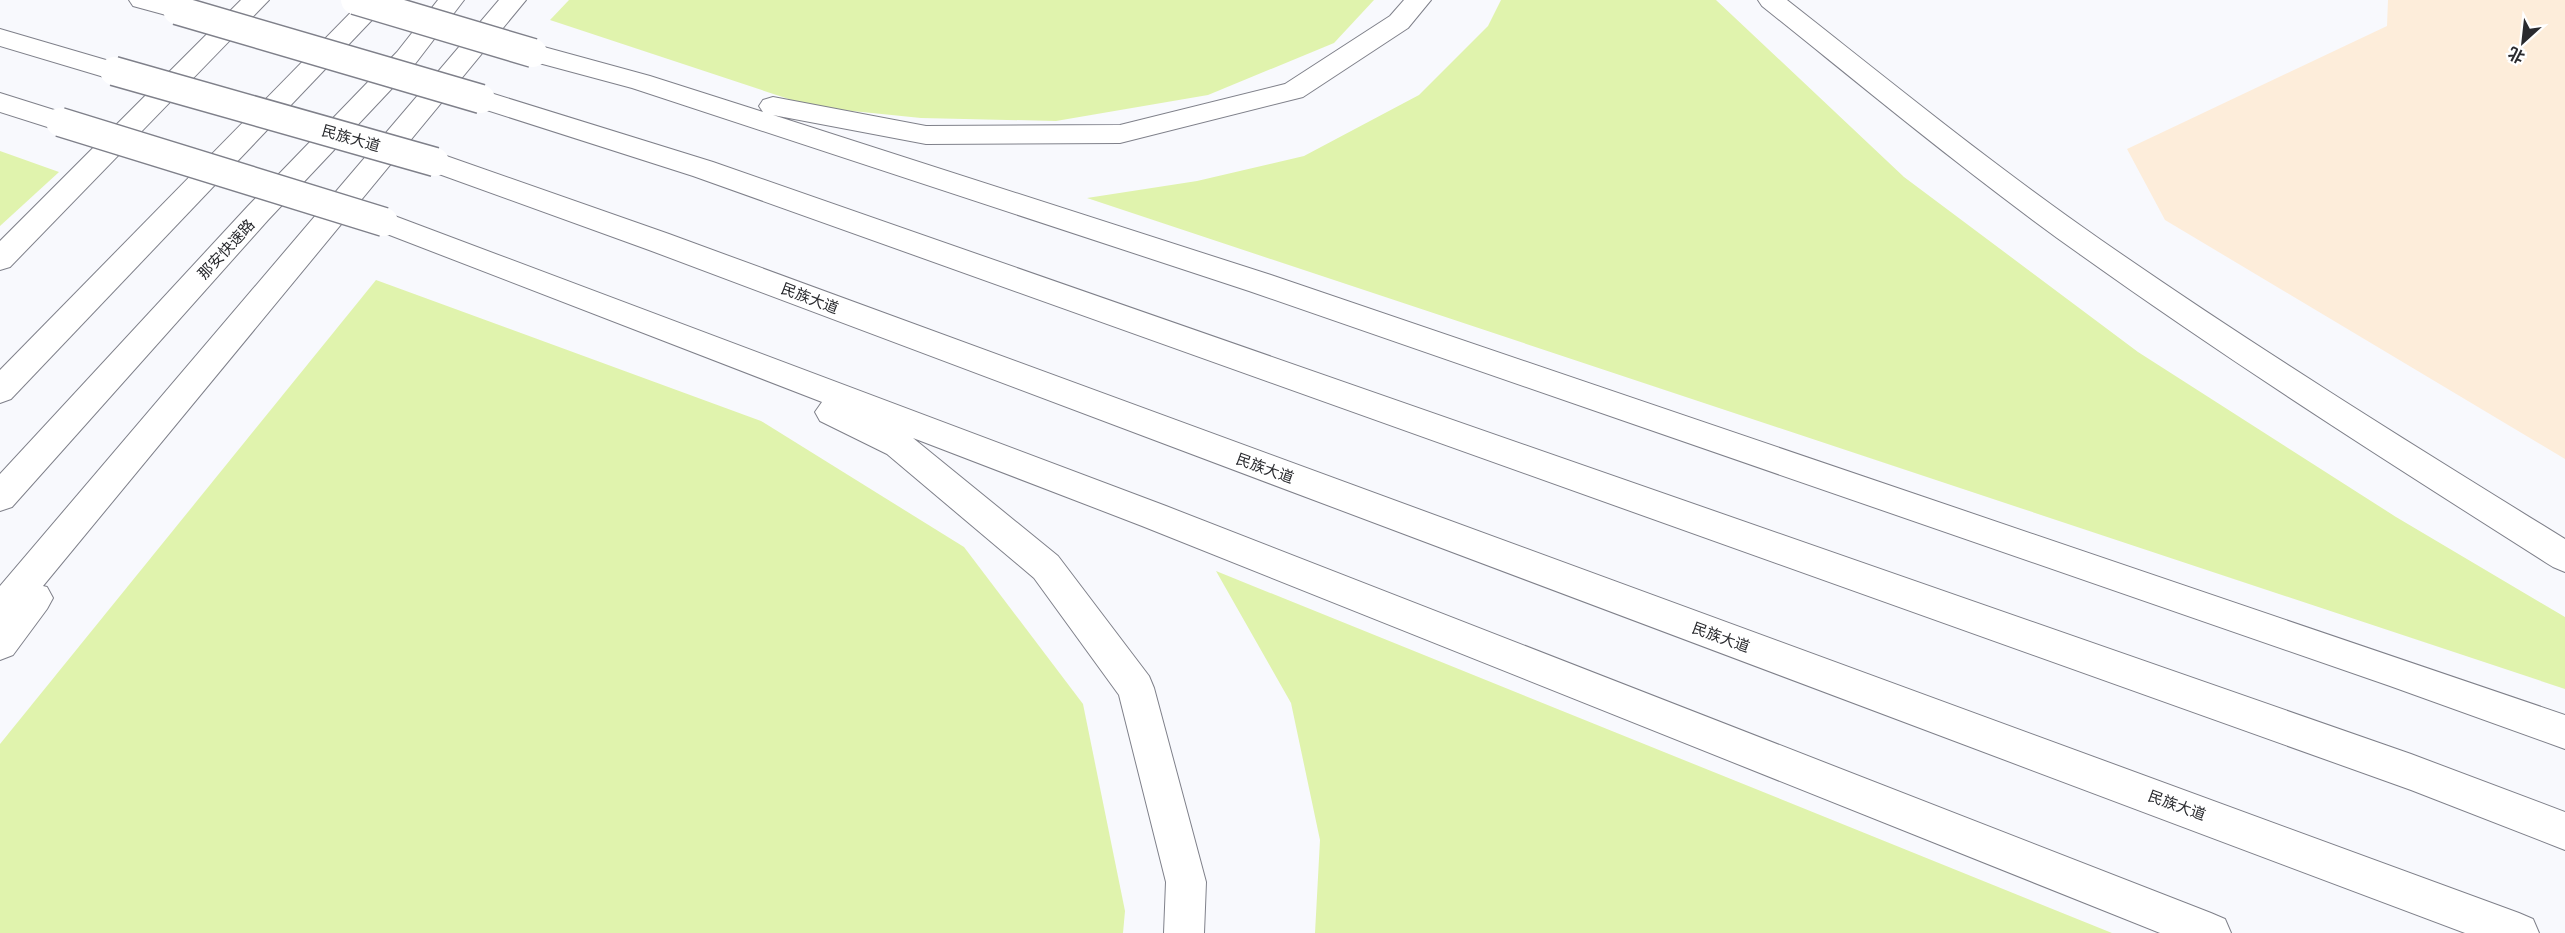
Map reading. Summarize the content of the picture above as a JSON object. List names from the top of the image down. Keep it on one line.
{"streets":{"highway":["民族大道","那安快速路"]},"north":"bottom left"}
